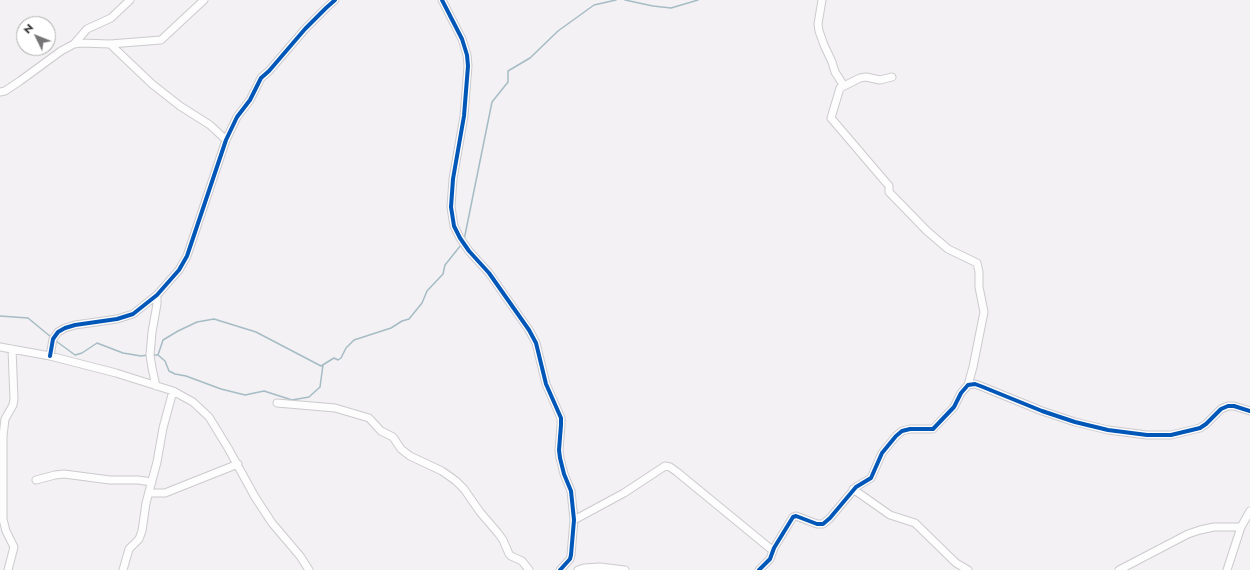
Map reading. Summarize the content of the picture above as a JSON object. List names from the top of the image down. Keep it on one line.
{"north":"top left"}
